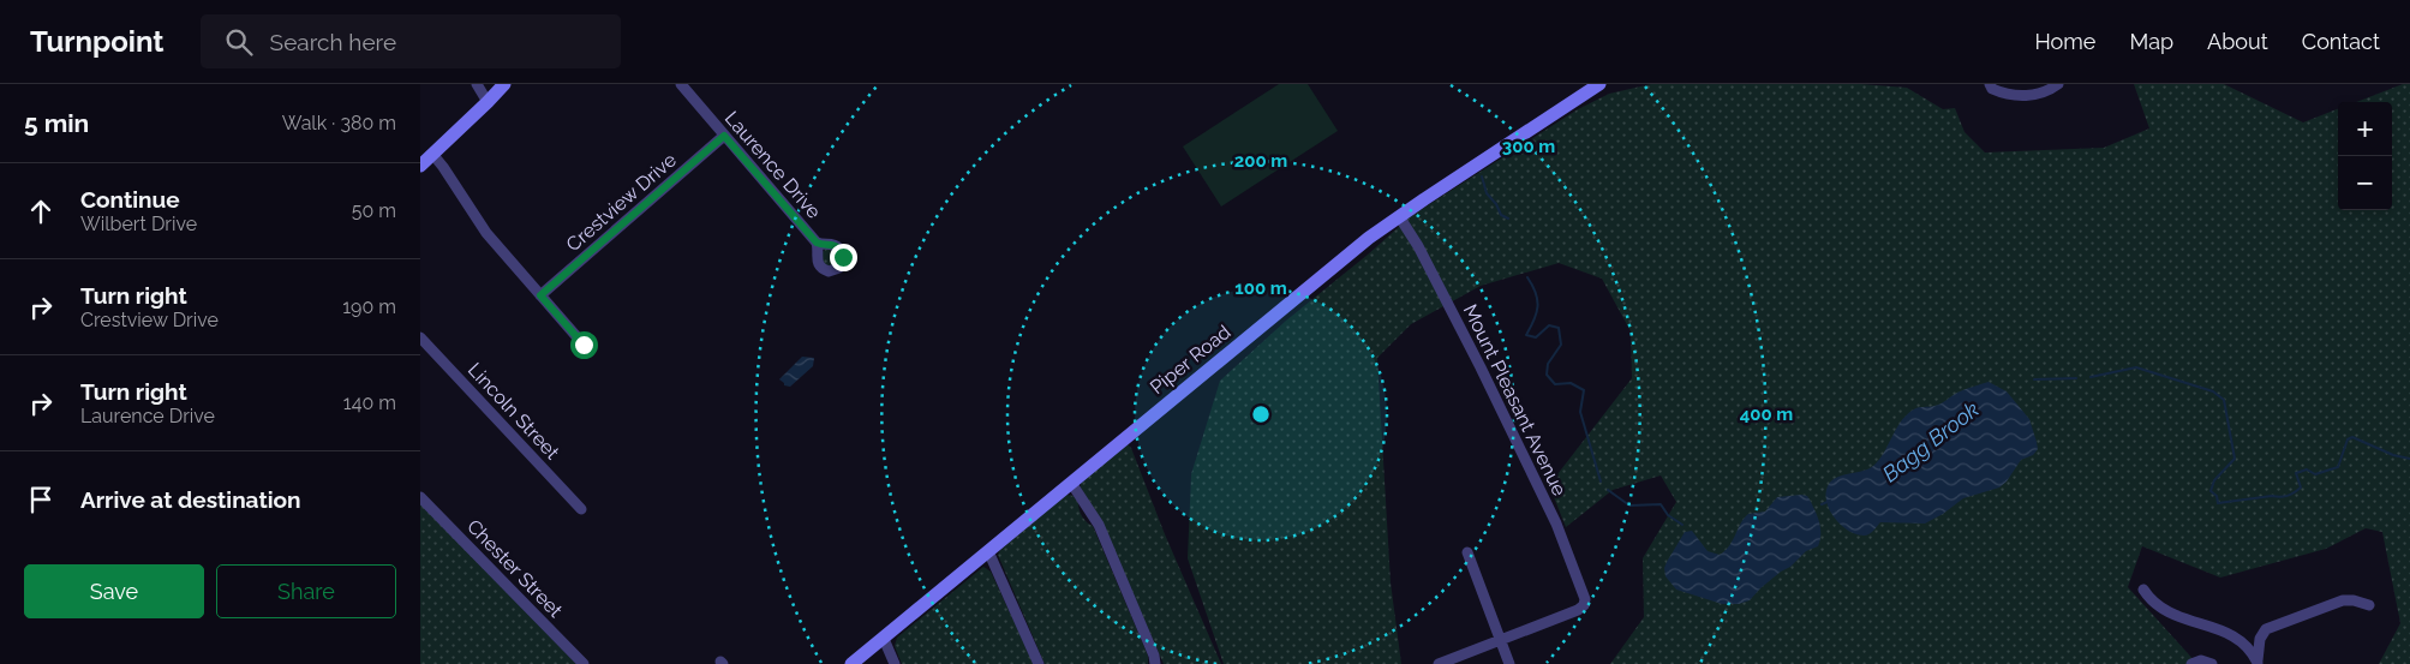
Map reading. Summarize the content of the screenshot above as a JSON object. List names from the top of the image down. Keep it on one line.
{"streets":{"main road":["Piper Road"],"street":["Laurence Drive","Crestview Drive","Mount Pleasant Avenue","Lincoln Street","Chester Street"]},"crossings":[["Laurence Drive","Crestview Drive"],["Piper Road","Mount Pleasant Avenue"]],"water":["Bagg Brook"],"page":{"header":"Turnpoint","search":"Search here","nav":["Home","Map","About","Contact"],"heading":["5 min","Walk · 380 m"],"map_buttons":["+","−"],"list":[["Continue","Wilbert Drive","50 m"],["Turn right","Crestview Drive","190 m"],["Turn right","Laurence Drive","140 m"],"Arrive at destination"],"buttons":["Save","Share"]},"rings":["300 m","200 m","100 m","400 m"]}
